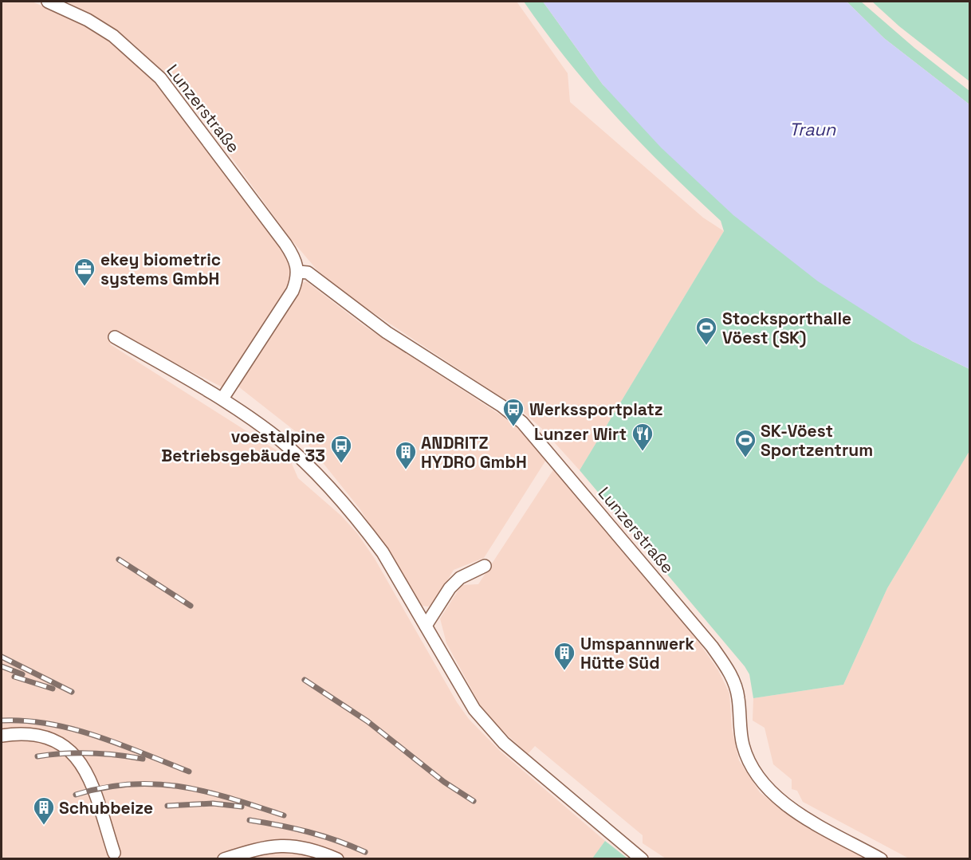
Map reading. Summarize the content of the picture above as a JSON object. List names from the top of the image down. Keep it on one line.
{"streets":{"street":["Lunzerstraße"]},"water":["Traun"],"places":{"office":["ekey biometric systems GmbH"],"sports":["Stocksporthalle Vöest (SK)","SK-Vöest Sportzentrum"],"bus stop":["Werkssportplatz","voestalpine Betriebsgebäude 33"],"restaurant":["Lunzer Wirt"],"building":["ANDRITZ HYDRO GmbH","Umspannwerk Hütte Süd","Schubbeize"]}}
